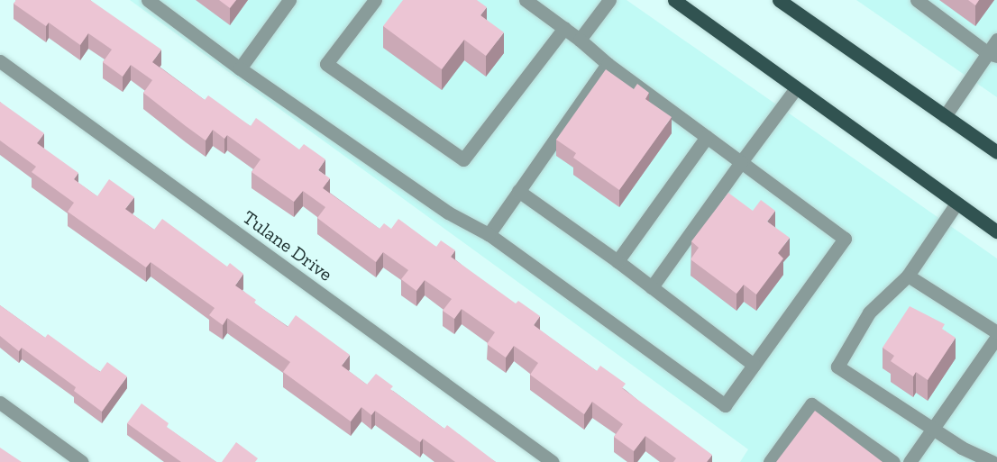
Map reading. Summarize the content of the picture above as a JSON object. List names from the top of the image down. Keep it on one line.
{"streets":{"street":["Tulane Drive"]}}
